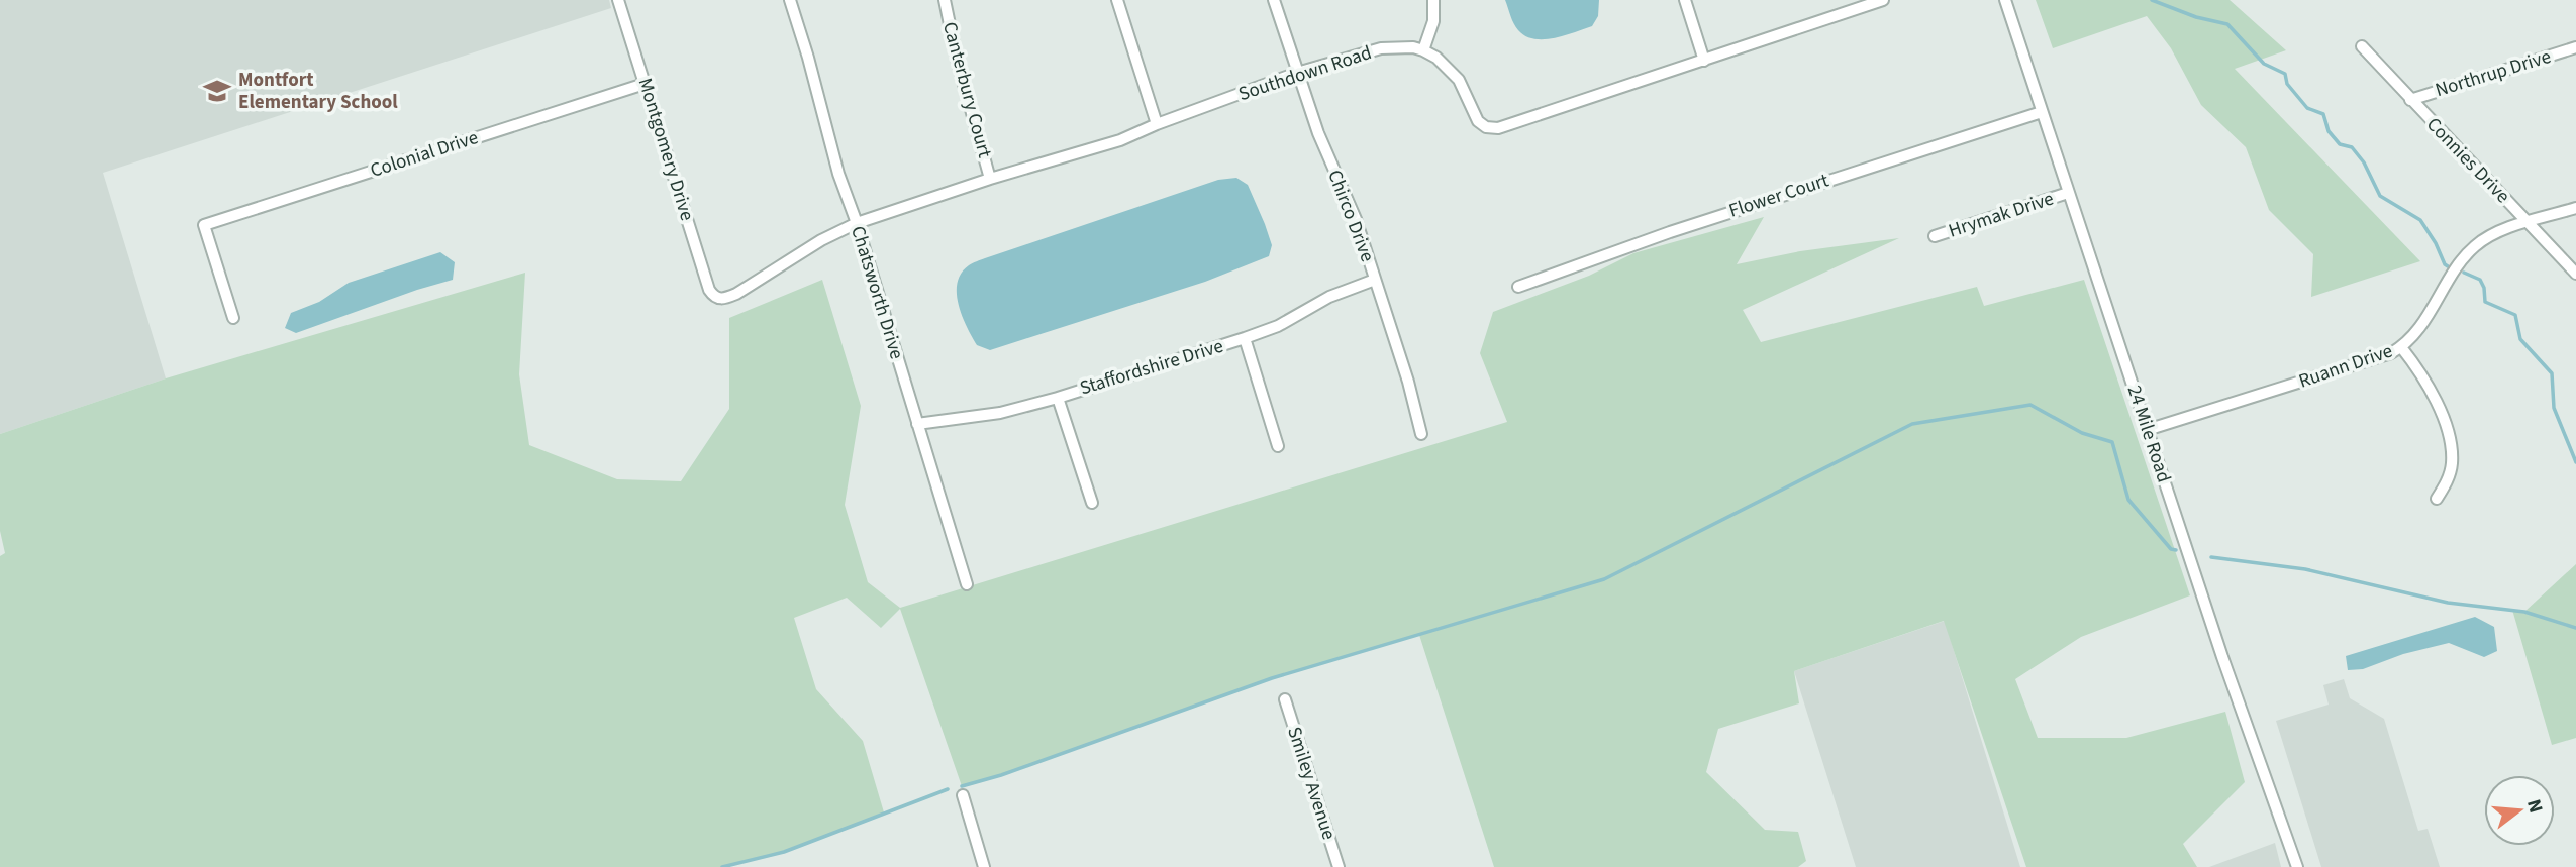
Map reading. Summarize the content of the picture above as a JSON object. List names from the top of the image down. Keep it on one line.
{"streets":{"street":["Southdown Road","Northrup Drive","Canterbury Court","Montgomery Drive","Colonial Drive","Connies Drive","Flower Court","Hrymak Drive","Chirco Drive","Chatsworth Drive","Ruann Drive","Staffordshire Drive","24 Mile Road","Smiley Avenue"]},"crossings":[["Southdown Road","Canterbury Court"],["Southdown Road","Montgomery Drive"],["Southdown Road","Chirco Drive"],["Southdown Road","Chatsworth Drive"],["Northrup Drive","Connies Drive"],["Montgomery Drive","Colonial Drive"],["Connies Drive","Ruann Drive"],["Flower Court","24 Mile Road"],["Hrymak Drive","24 Mile Road"],["Chirco Drive","Staffordshire Drive"],["Chatsworth Drive","Staffordshire Drive"],["Ruann Drive","24 Mile Road"]],"places":{"school or university":["Montfort Elementary School"]},"north":"right"}
